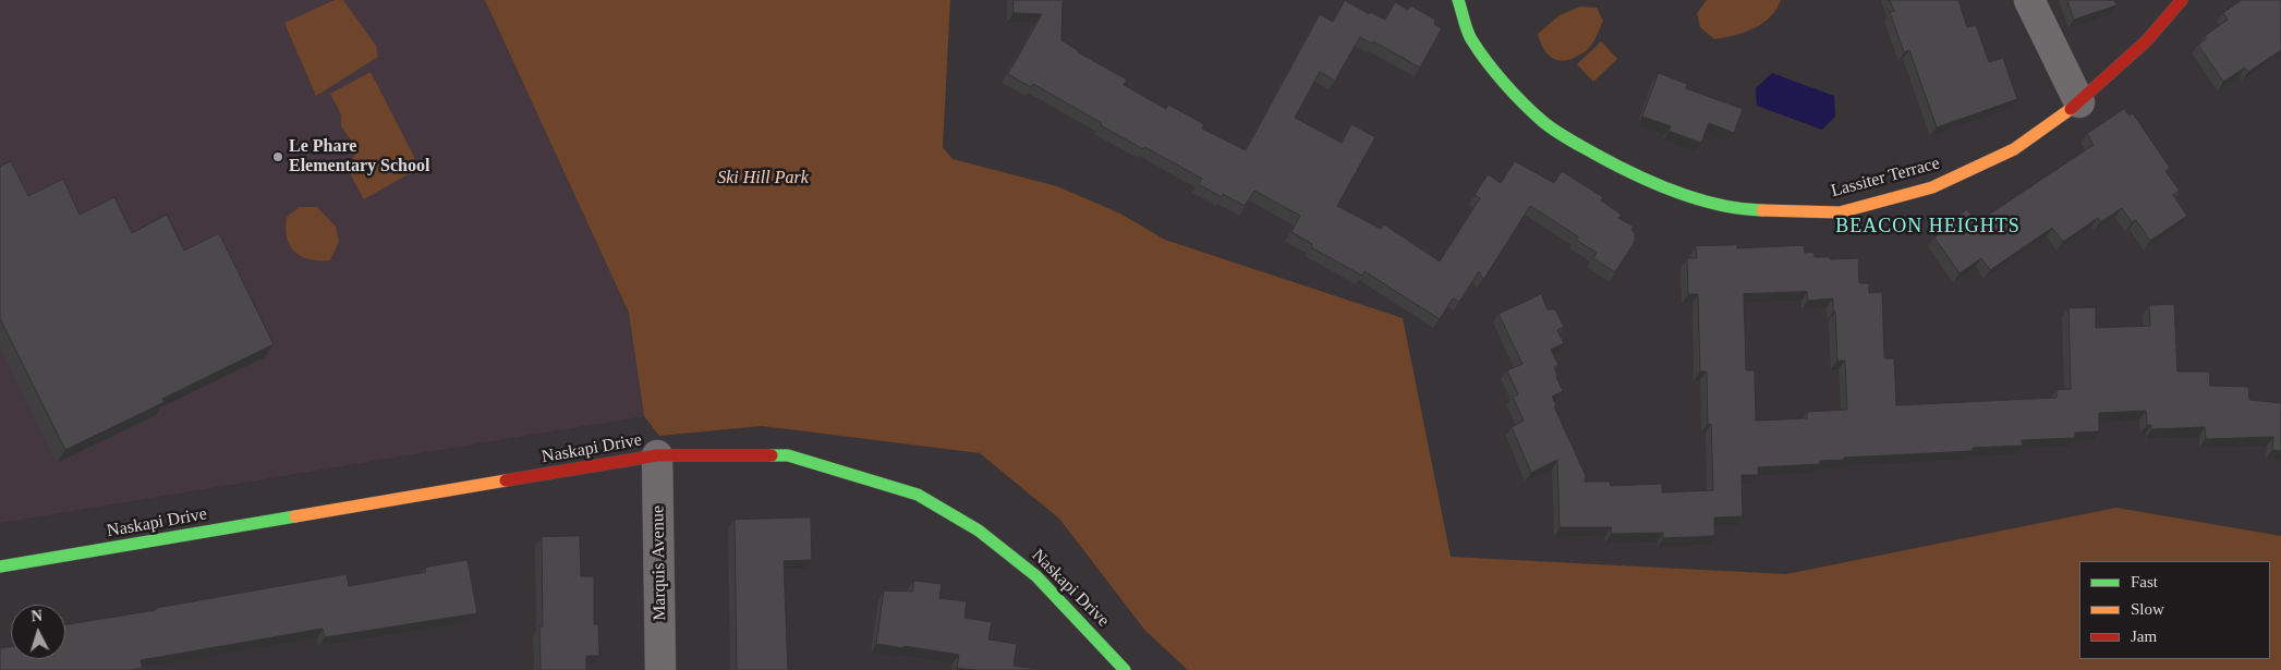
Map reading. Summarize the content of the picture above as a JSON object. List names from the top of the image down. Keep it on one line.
{"streets":{"street":["Lassiter Terrace","Naskapi Drive","Marquis Avenue"]},"crossings":[["Naskapi Drive","Marquis Avenue"]],"districts":["BEACON HEIGHTS"],"parks":["Ski Hill Park"],"places":["Le Phare Elementary School"],"legend":["Fast","Slow","Jam"],"north":"top"}
